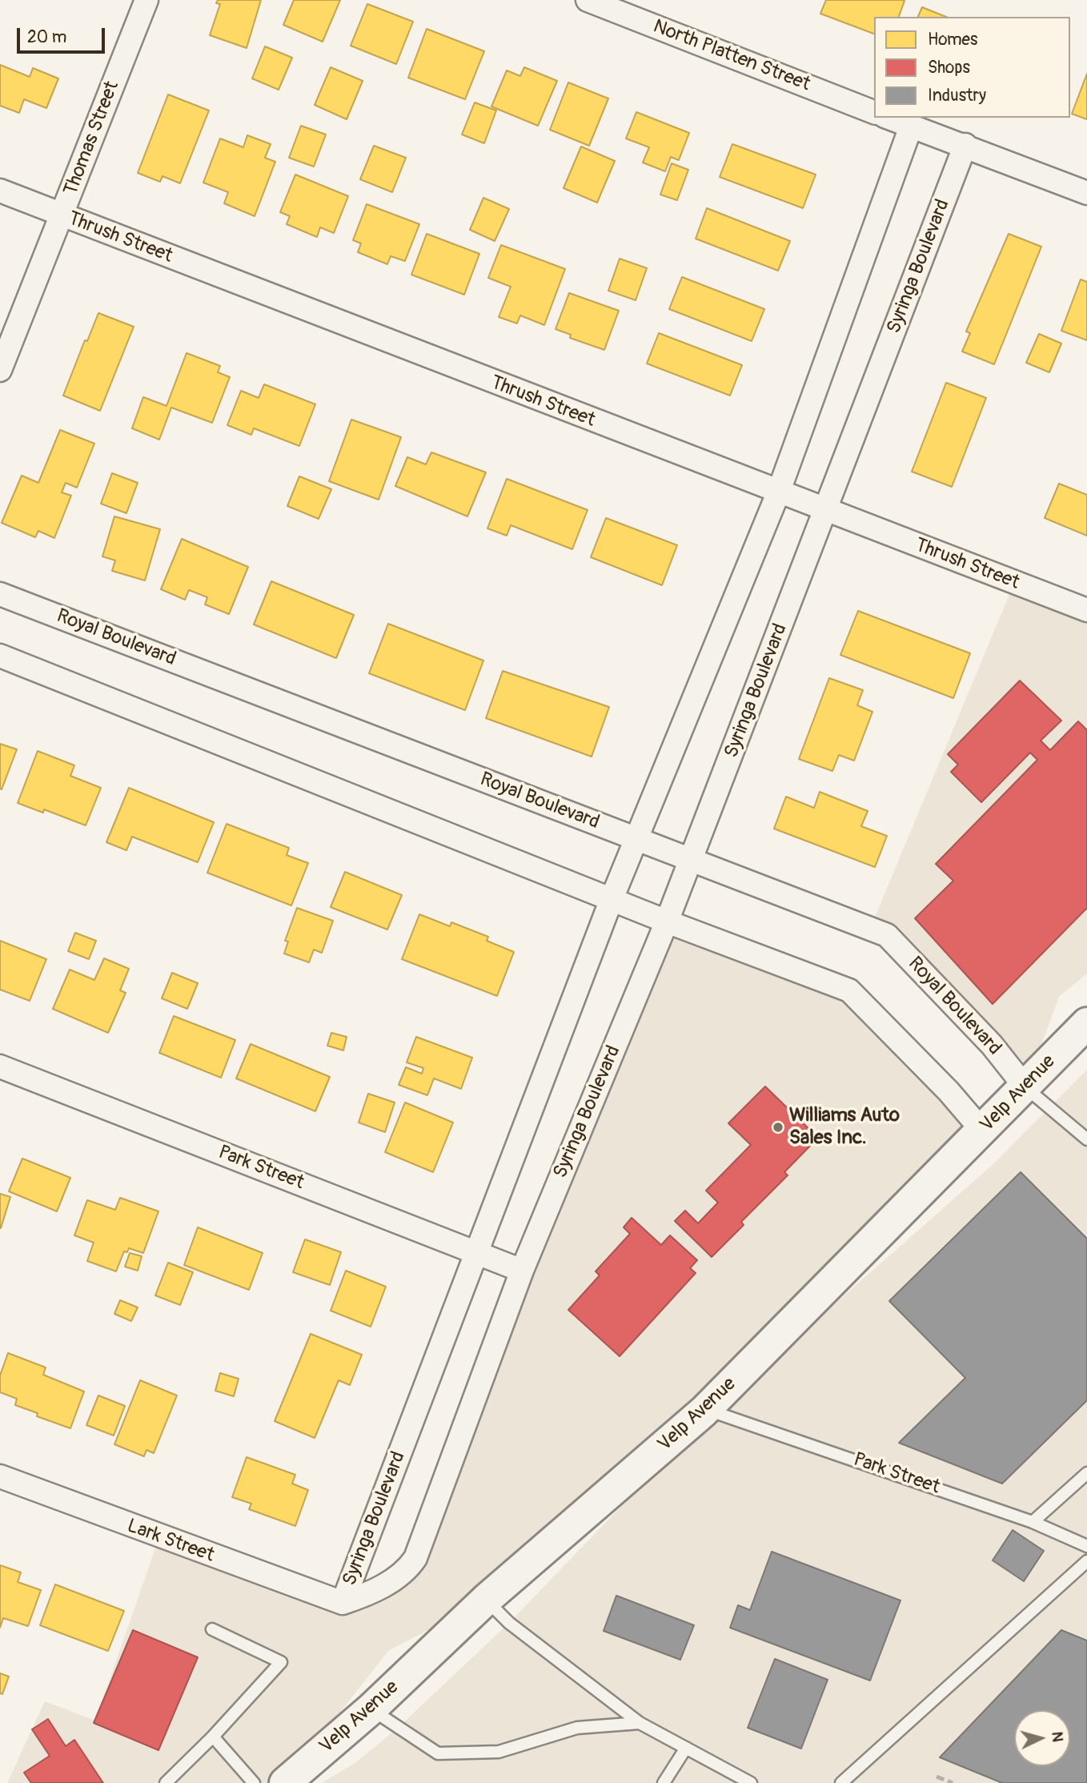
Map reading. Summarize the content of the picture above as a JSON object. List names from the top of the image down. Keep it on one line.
{"streets":{"main road":["Velp Avenue"],"street":["North Platten Street","Thomas Street","Thrush Street","Syringa Boulevard","Royal Boulevard","Park Street","Lark Street"]},"crossings":[["Thomas Street","Thrush Street"],["Thrush Street","Syringa Boulevard"],["Syringa Boulevard","Royal Boulevard"],["Syringa Boulevard","Park Street"],["Syringa Boulevard","Lark Street"],["Royal Boulevard","Velp Avenue"],["Velp Avenue","Park Street"]],"places":["Williams Auto Sales Inc."],"legend":["Homes","Shops","Industry"],"scale_bar":"20 m","north":"right"}
